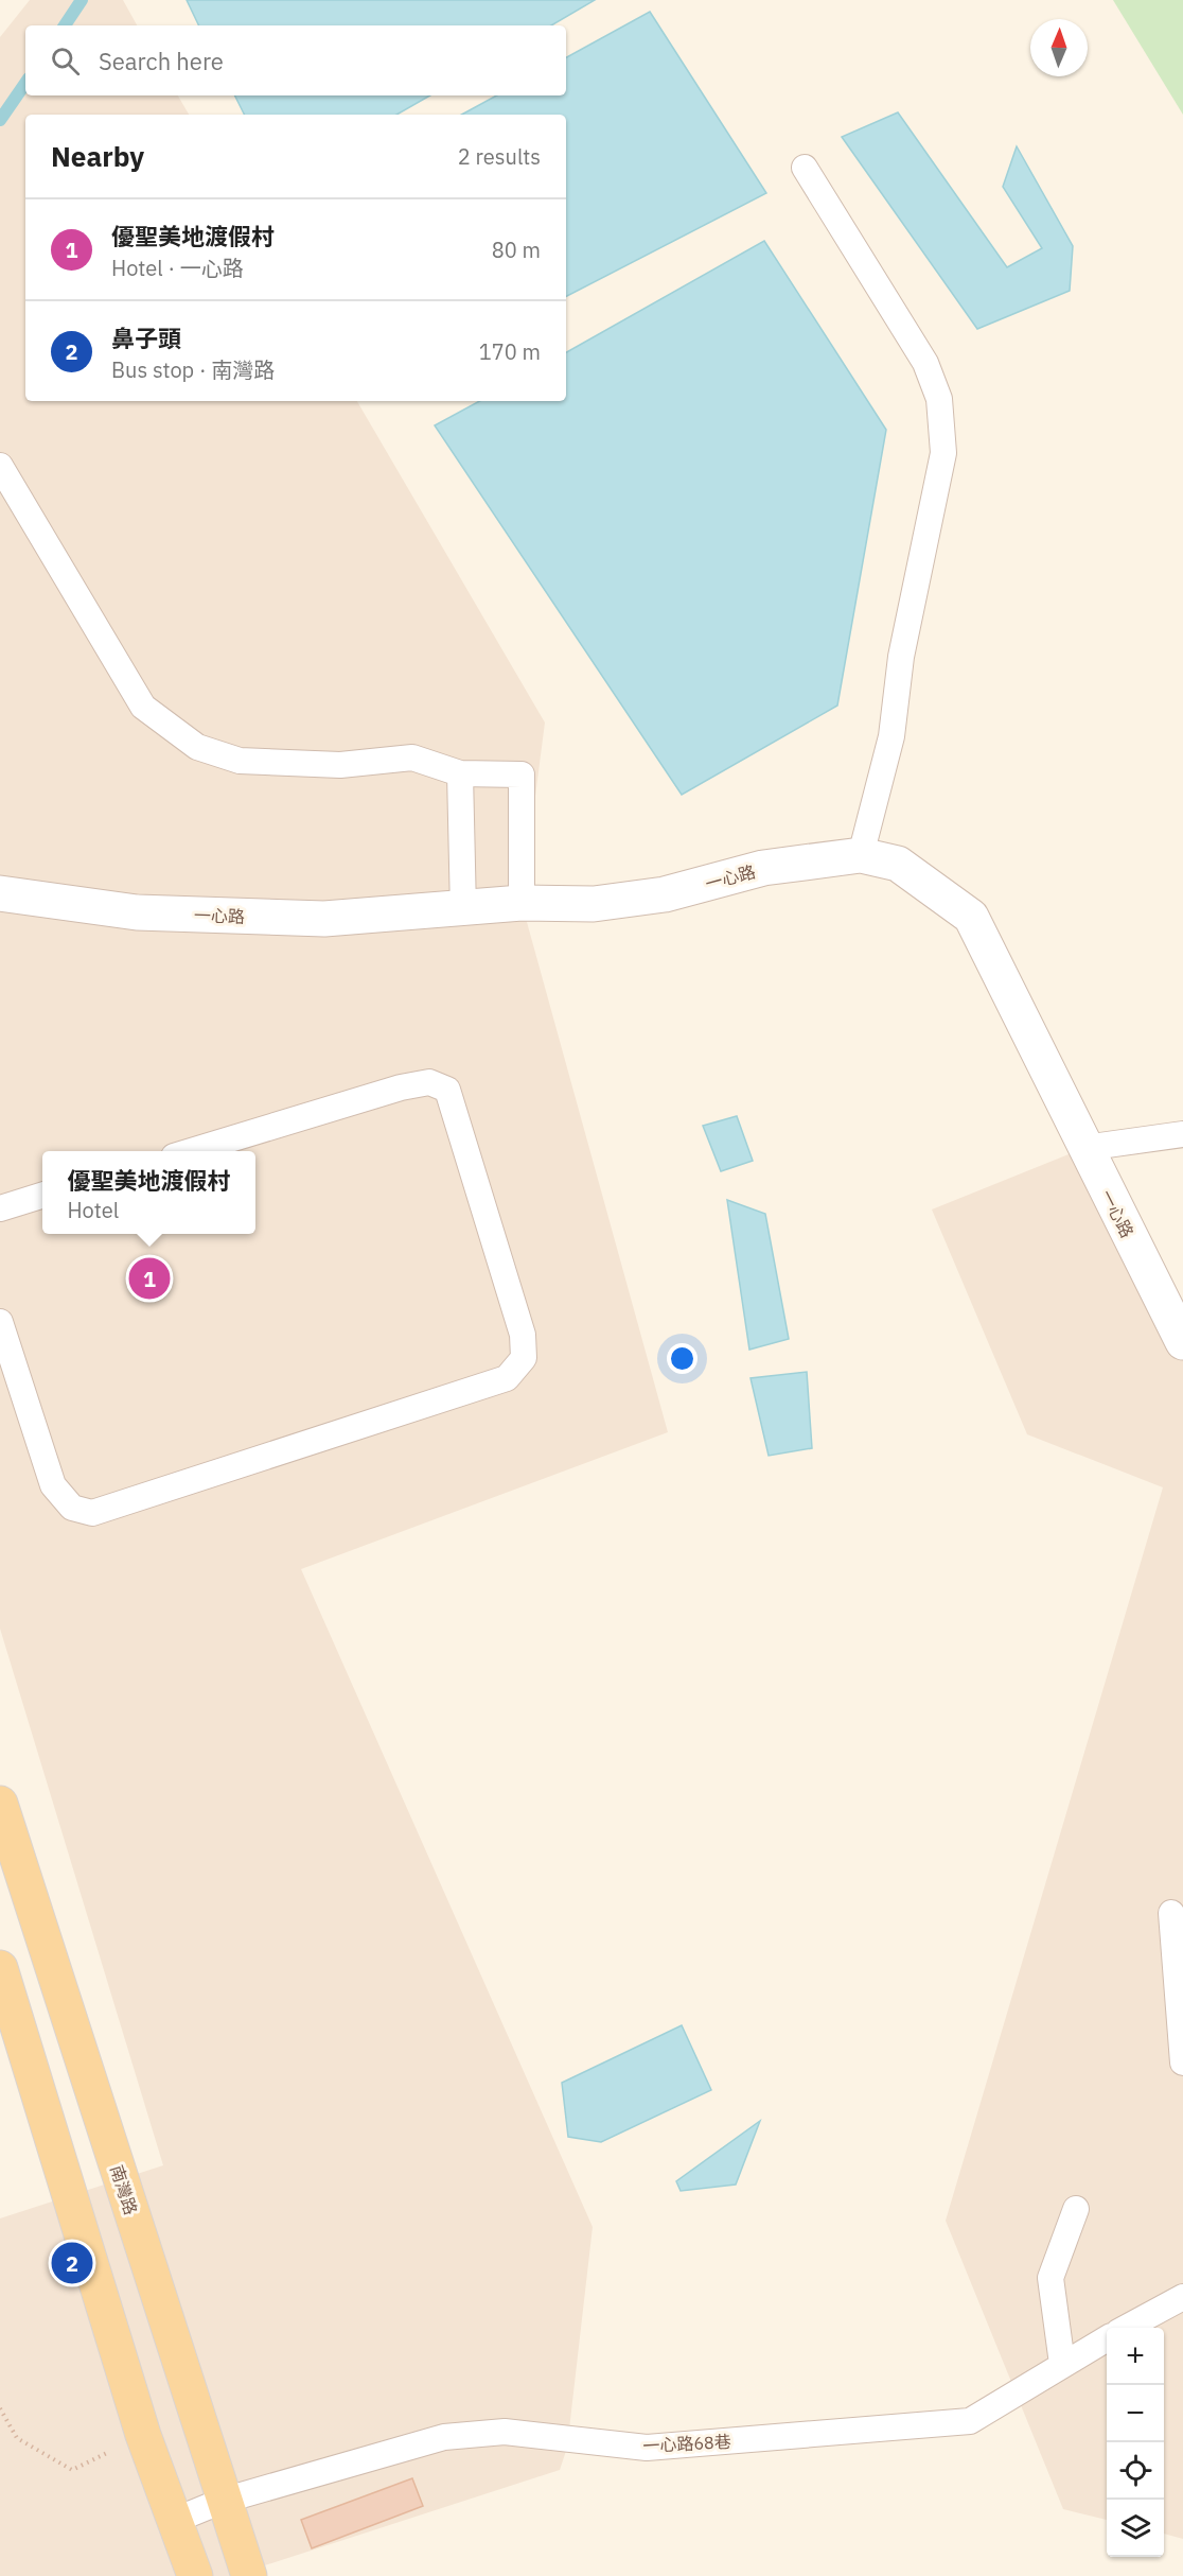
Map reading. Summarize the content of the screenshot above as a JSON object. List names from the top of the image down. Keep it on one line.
{"streets":{"main road":["南灣路"],"street":["一心路"],"lane":["一心路68巷"]},"crossings":[["南灣路","一心路68巷"]],"north":"top","page":{"search":"Search here","heading":["Nearby","2 results"],"list":[{"mark":"1","name":"優聖美地渡假村","note":"Hotel · 一心路","value":"80 m"},{"mark":"2","name":"鼻子頭","note":"Bus stop · 南灣路","value":"170 m"}],"popup":["優聖美地渡假村","Hotel"],"pins":["1","2"],"map_buttons":["+","−"]}}
